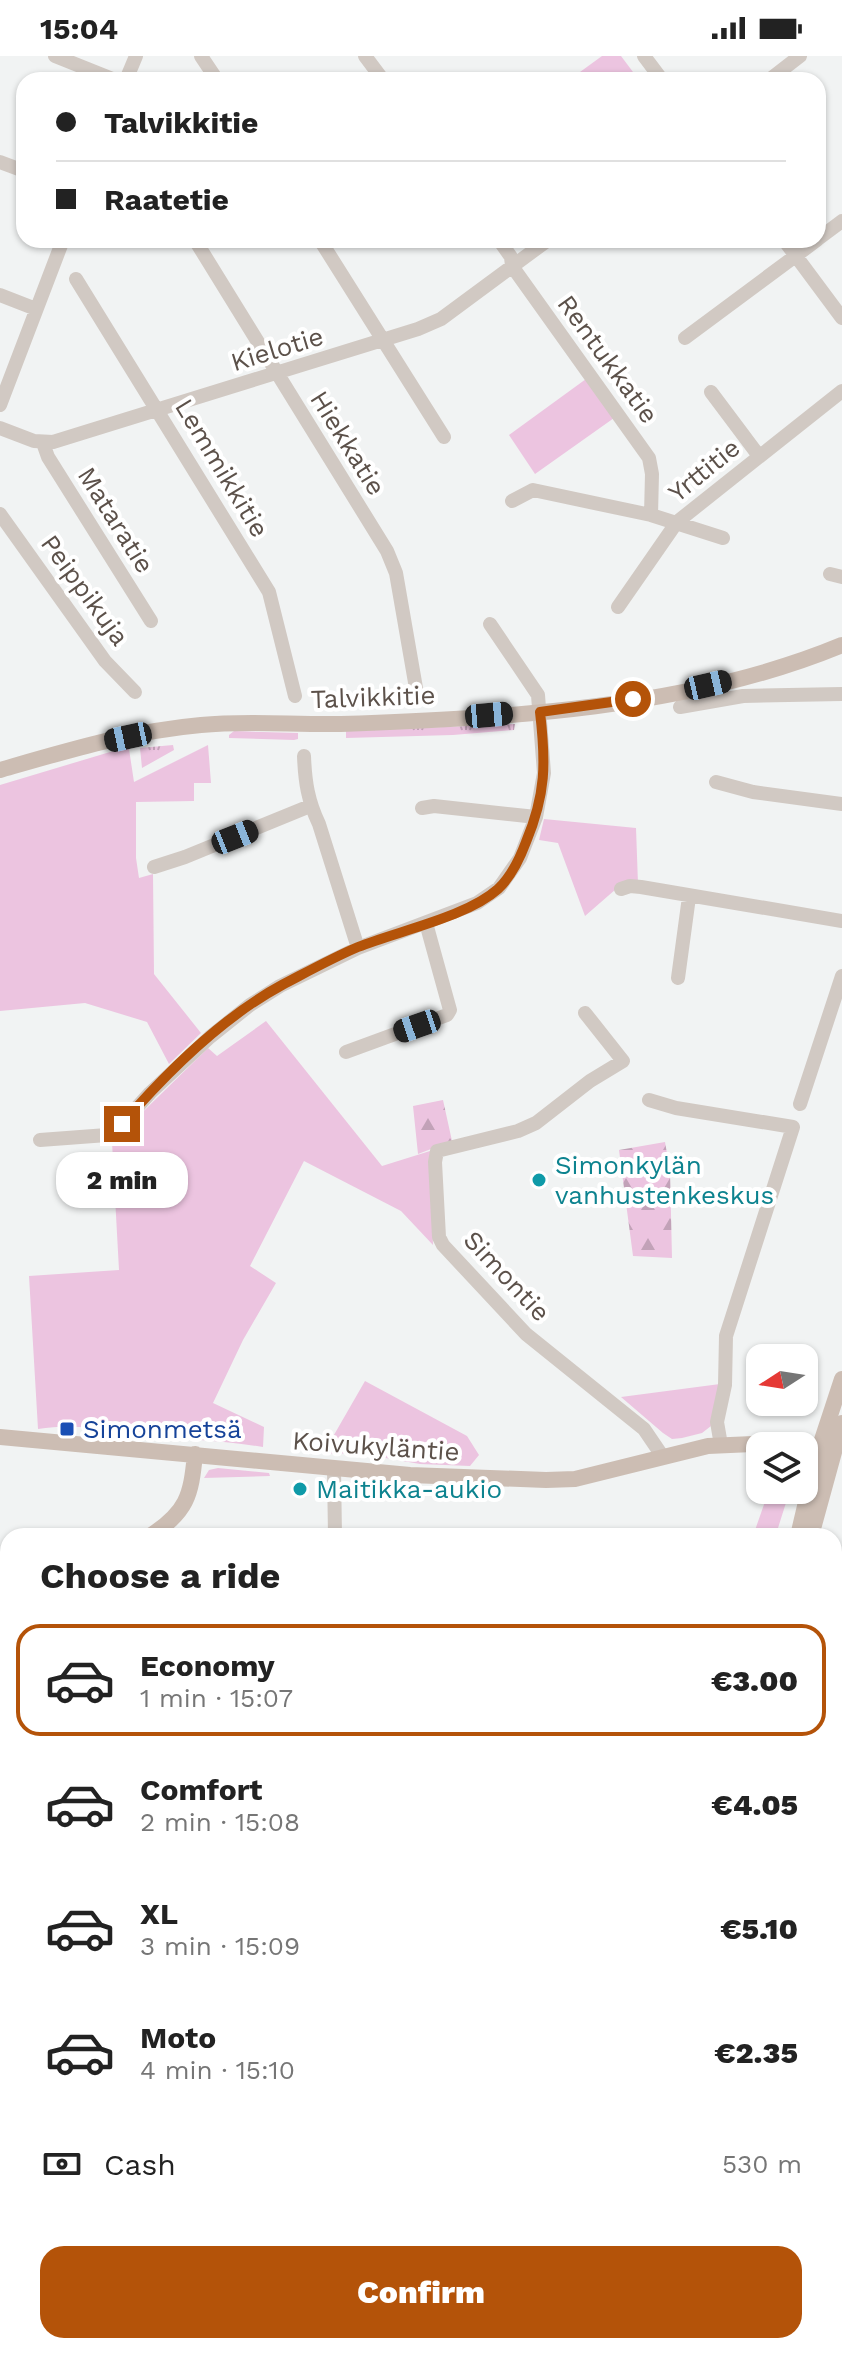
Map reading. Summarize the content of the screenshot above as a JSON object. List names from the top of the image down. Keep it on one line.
{"streets":{"main road":["Talvikkitie","Koivukyläntie"],"street":["Kielotie","Rentukkatie","Hiekkatie","Lemmikkitie","Yrttitie","Mataratie","Peippikuja","Simontie"]},"crossings":[["Kielotie","Rentukkatie"],["Kielotie","Hiekkatie"],["Kielotie","Lemmikkitie"],["Kielotie","Mataratie"],["Simontie","Koivukyläntie"]],"places":{"other":["Simonkylän vanhustenkeskus","Maitikka-aukio"],"transit":["Simonmetsä"]},"north":"left","page":{"status":"15:04","banner":["Talvikkitie","Raatetie"],"bubble":"2 min","heading":"Choose a ride","list":[{"name":"Economy","note":"1 min · 15:07","value":"€3.00"},{"name":"Comfort","note":"2 min · 15:08","value":"€4.05"},{"name":"XL","note":"3 min · 15:09","value":"€5.10"},{"name":"Moto","note":"4 min · 15:10","value":"€2.35"}],"pay":["Cash","530 m"],"buttons":"Confirm"}}
